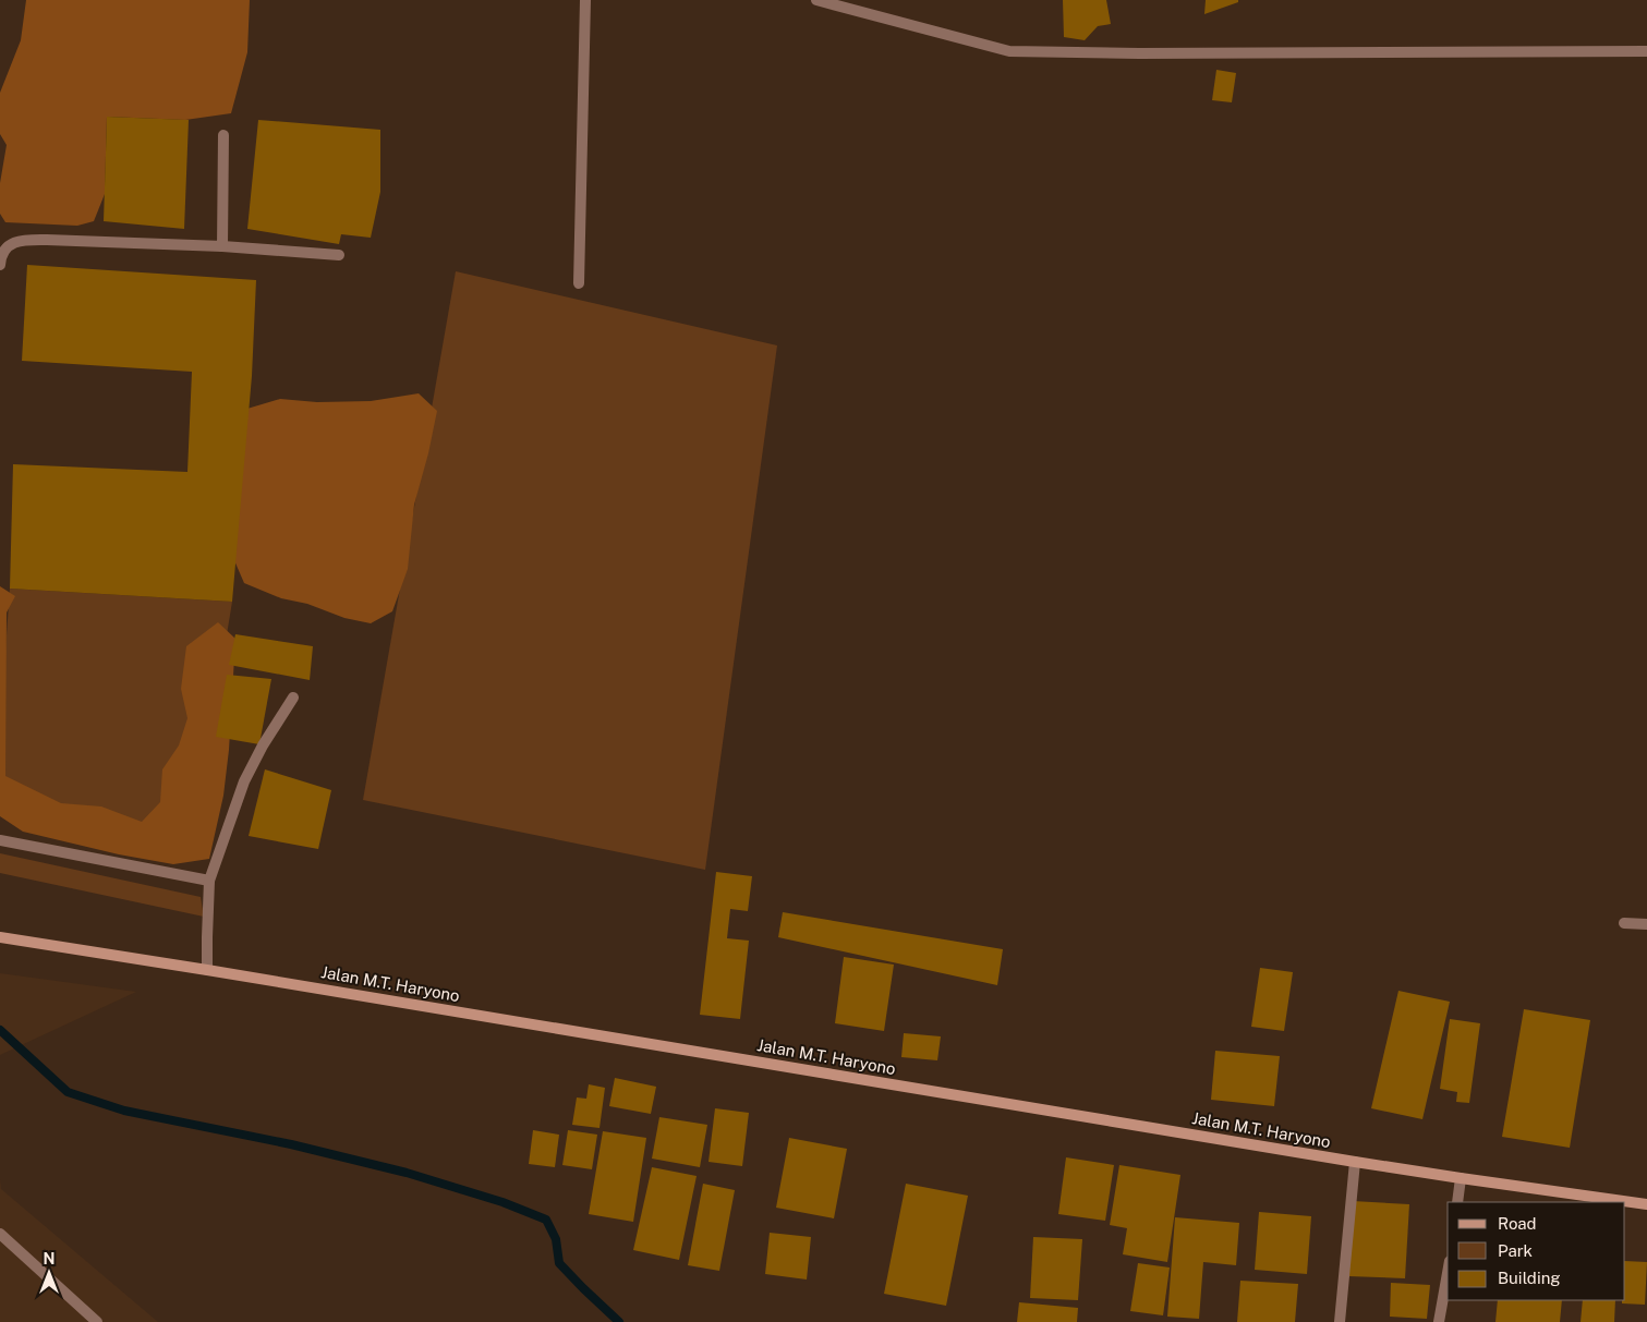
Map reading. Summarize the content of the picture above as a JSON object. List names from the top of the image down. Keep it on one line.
{"streets":{"main road":["Jalan M.T. Haryono"]},"legend":["Road","Park","Building"],"north":"top"}
